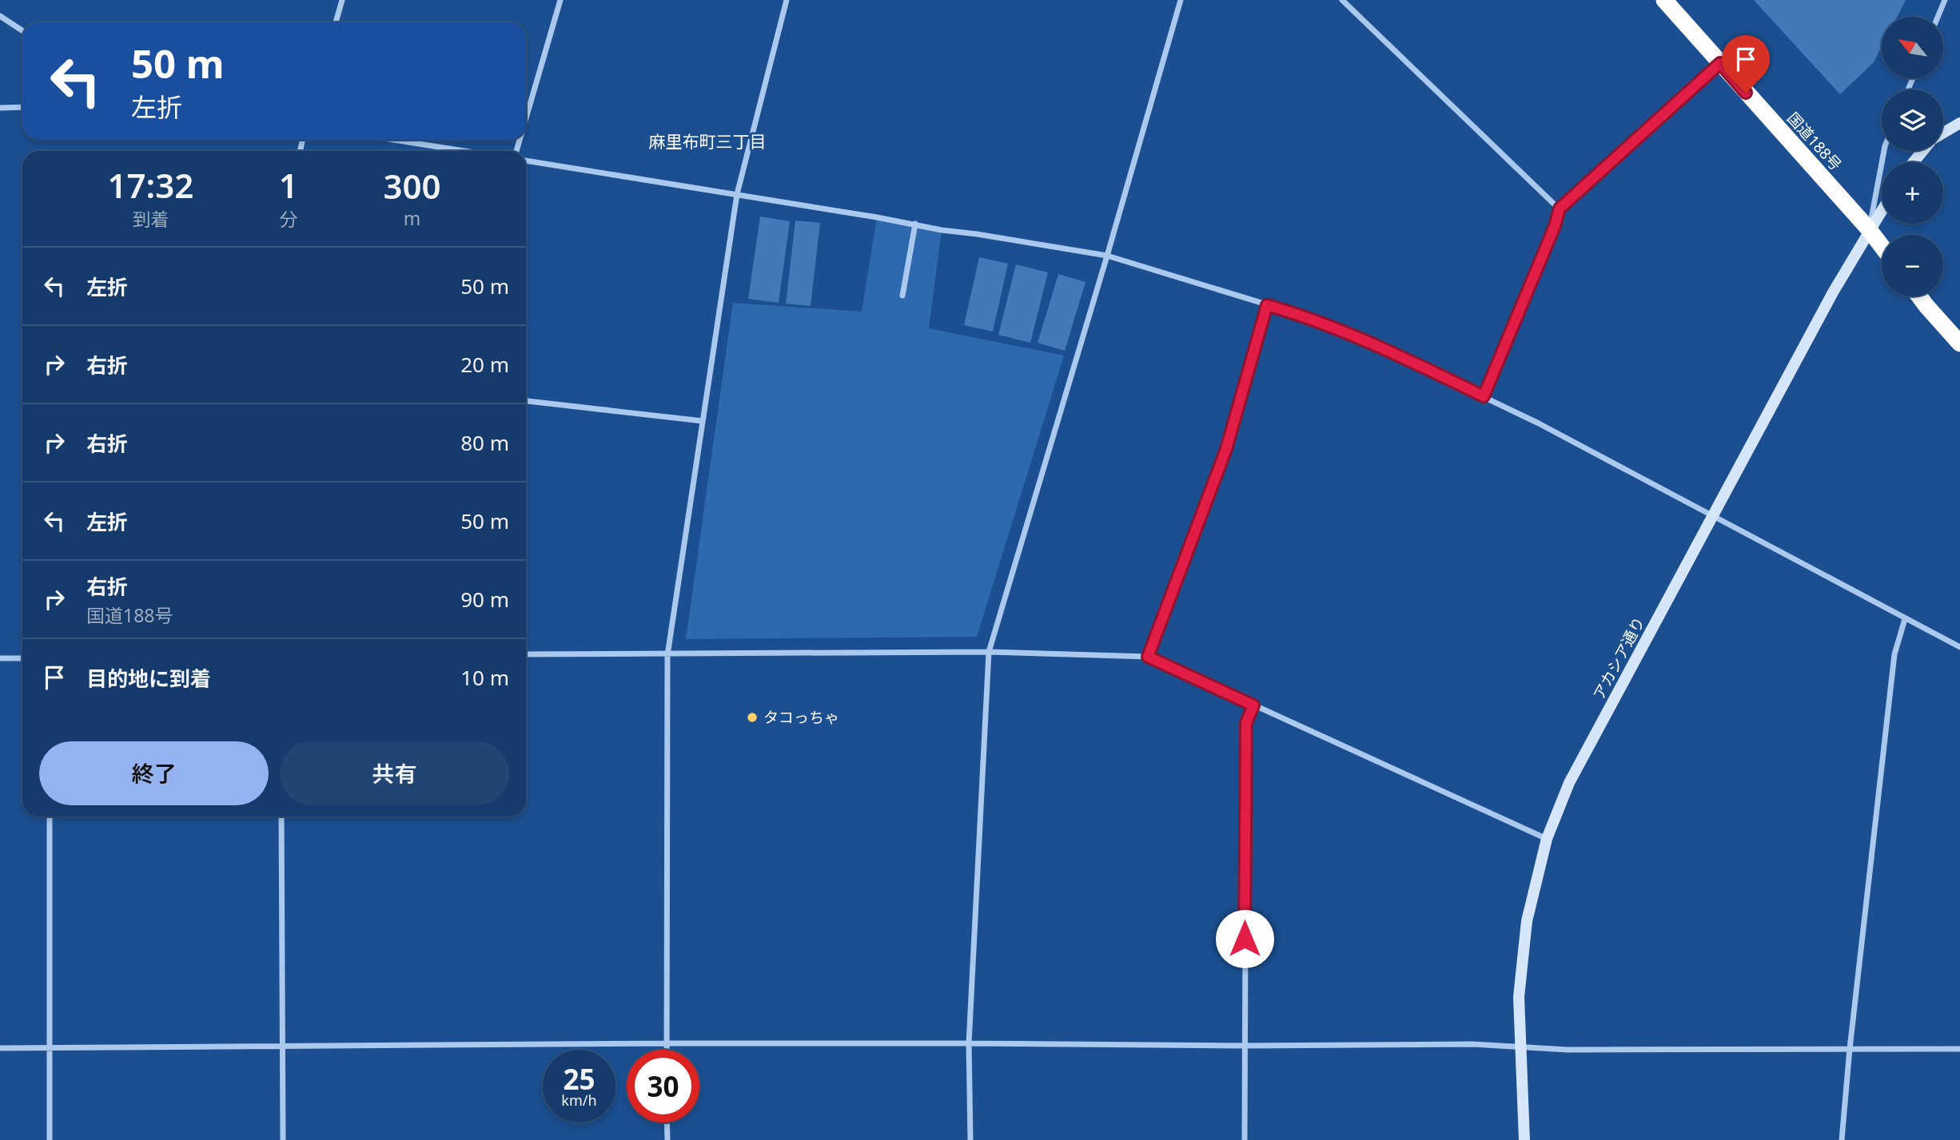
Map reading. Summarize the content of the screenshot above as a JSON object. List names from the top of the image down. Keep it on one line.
{"streets":{"highway":["国道188号"],"street":["アカシア通り"]},"crossings":[["国道188号","アカシア通り"]],"districts":["麻里布町三丁目"],"places":["タコっちゃ"],"north":"top left","page":{"map_buttons":["+","−"],"turn":["50 m","左折"],"eta":["17:32","到着","1","分","300","m"],"list":[{"name":"左折","value":"50 m"},{"name":"右折","value":"20 m"},{"name":"右折","value":"80 m"},{"name":"左折","value":"50 m"},{"name":"右折","note":"国道188号","value":"90 m"},{"name":"目的地に到着","value":"10 m"}],"buttons":["終了","共有"],"speed":"25 km/h","limit":"30"}}
